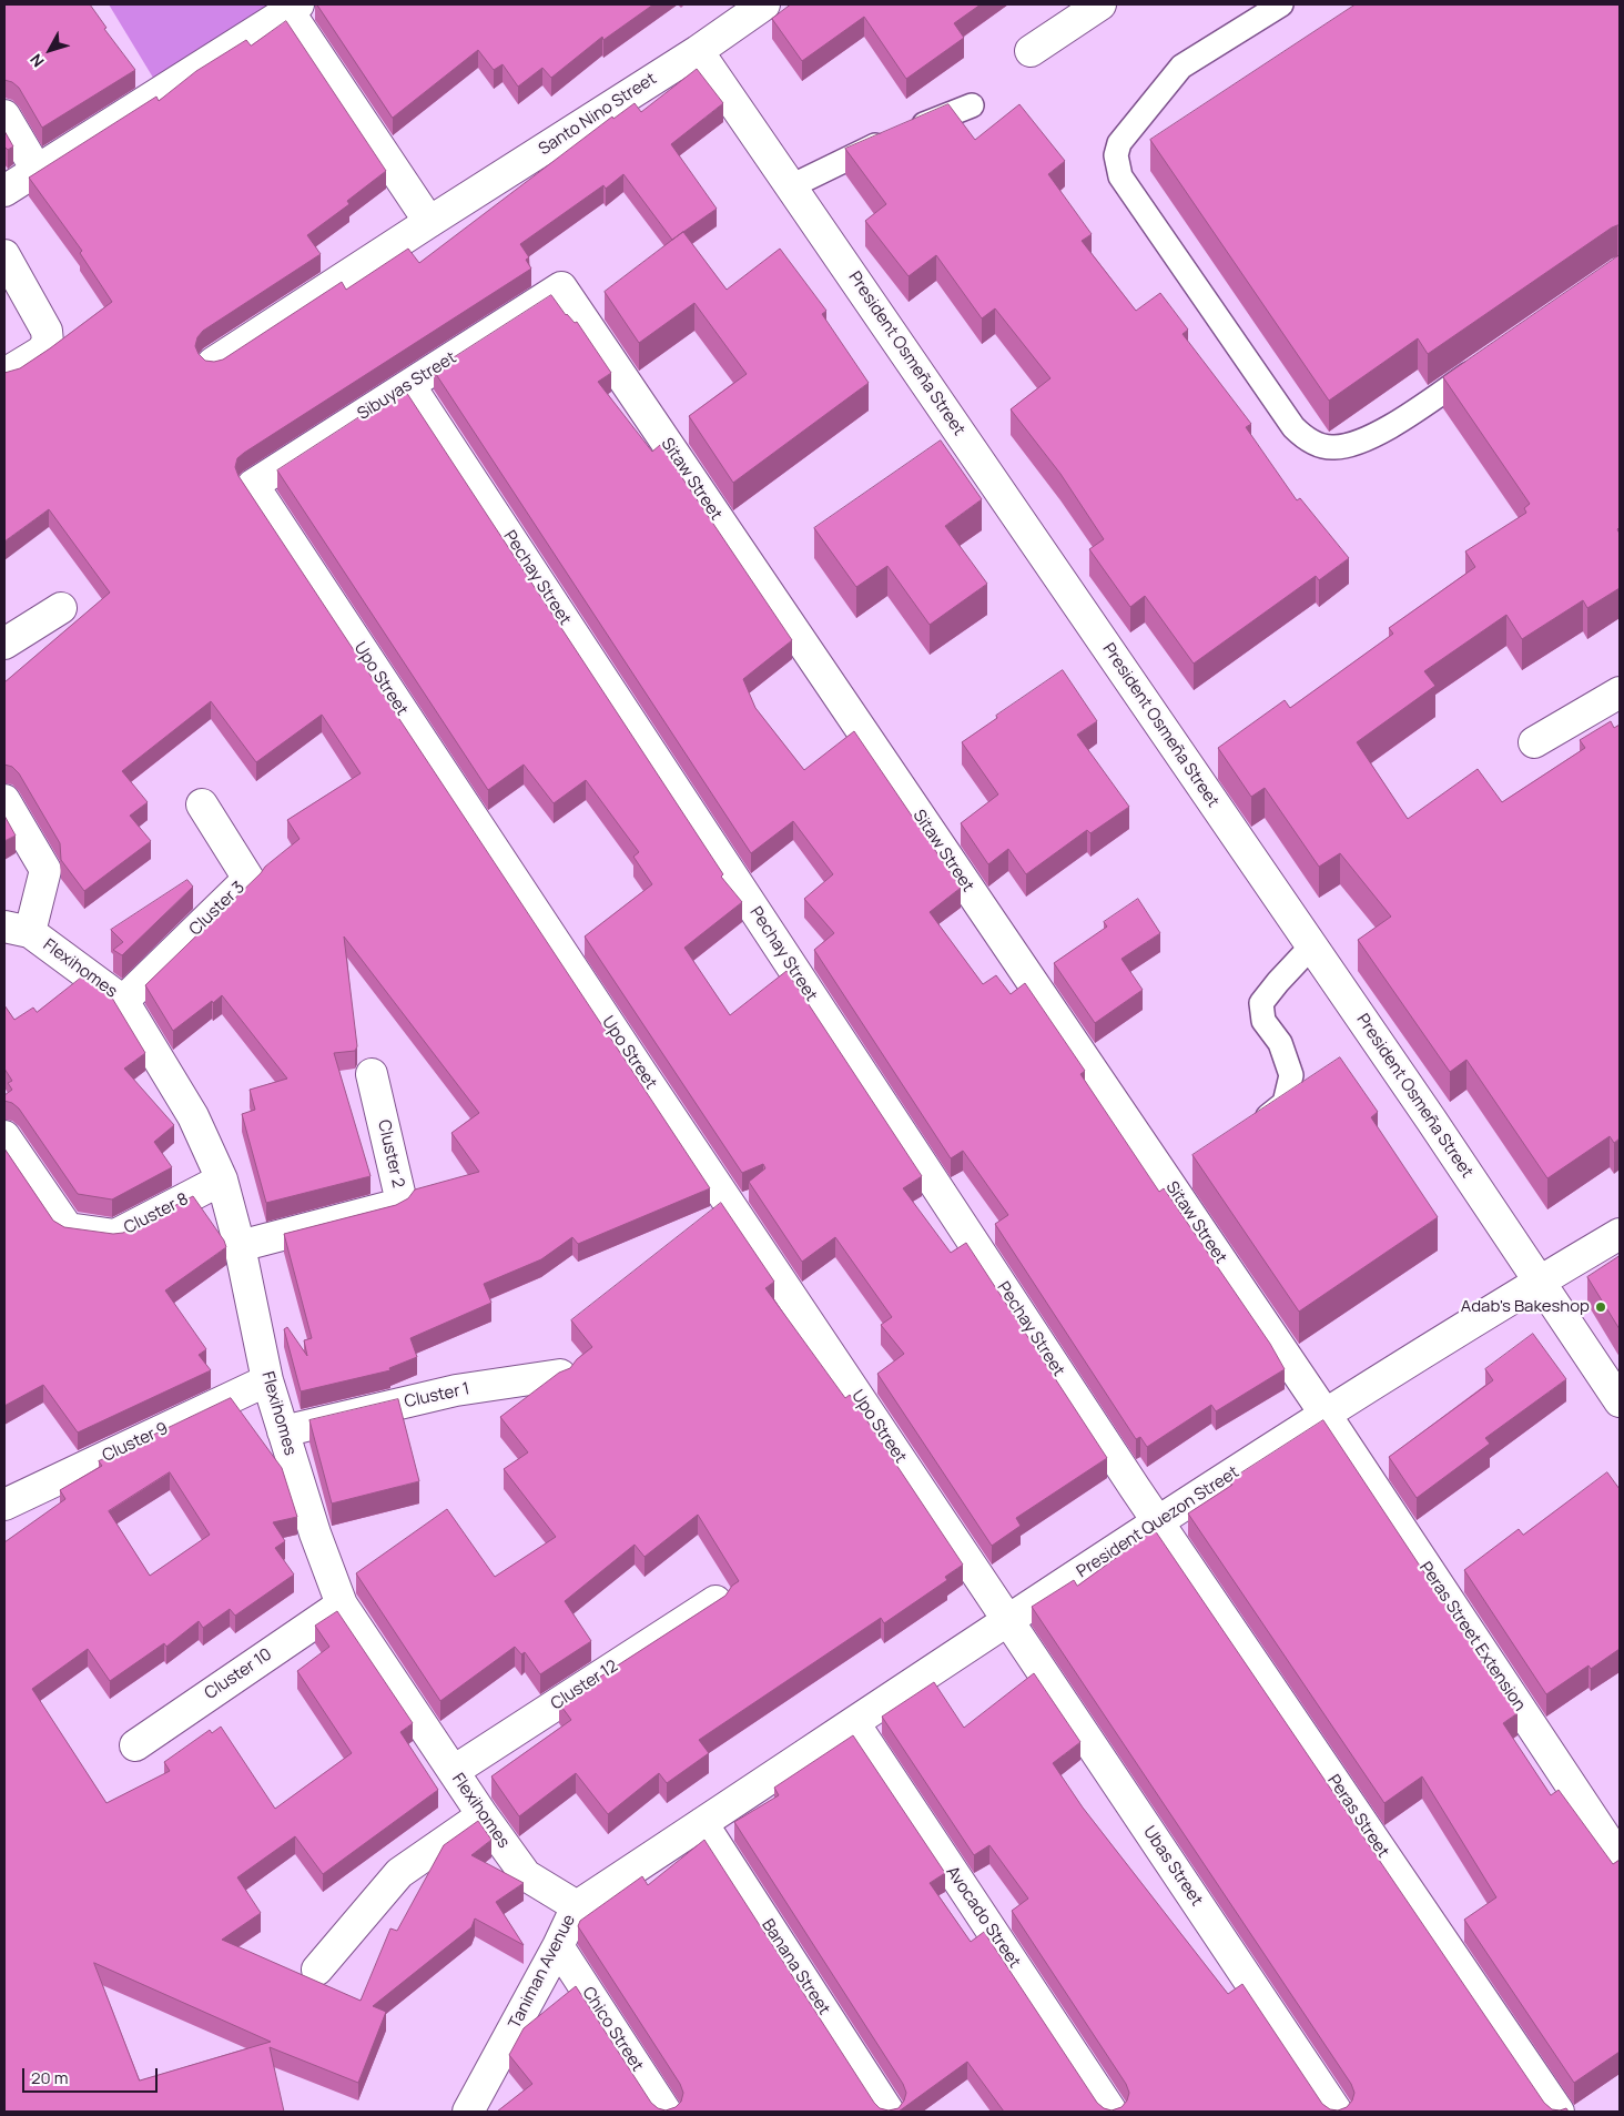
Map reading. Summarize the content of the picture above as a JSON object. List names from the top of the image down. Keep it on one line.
{"streets":{"street":["Santo Nino Street","President Osmeña Street","Sibuyas Street","Sitaw Street","Pechay Street","Upo Street","Cluster 3","Flexihomes","Cluster 2","Cluster 8","Cluster 1","Cluster 9","President Quezon Street","Peras Street Extension","Cluster 10","Cluster 12","Peras Street","Ubas Street","Avocado Street","Banana Street","Taniman Avenue","Chico Street"]},"crossings":[["Santo Nino Street","President Osmeña Street"],["President Osmeña Street","President Quezon Street"],["Sibuyas Street","Sitaw Street"],["Sibuyas Street","Pechay Street"],["Sibuyas Street","Upo Street"],["Sitaw Street","President Quezon Street"],["Sitaw Street","Peras Street Extension"],["Pechay Street","President Quezon Street"],["Pechay Street","Peras Street"],["Upo Street","President Quezon Street"],["Upo Street","Ubas Street"],["Cluster 3","Flexihomes"],["Flexihomes","Cluster 2"],["Flexihomes","Cluster 8"],["Flexihomes","Cluster 1"],["Flexihomes","Cluster 9"],["Flexihomes","Cluster 10"],["Flexihomes","Cluster 12"],["Flexihomes","Taniman Avenue"],["President Quezon Street","Peras Street Extension"],["President Quezon Street","Peras Street"],["President Quezon Street","Ubas Street"],["President Quezon Street","Avocado Street"],["President Quezon Street","Banana Street"],["President Quezon Street","Taniman Avenue"],["Banana Street","Taniman Avenue"],["Taniman Avenue","Chico Street"]],"places":["Adab's Bakeshop"],"scale_bar":"20 m","north":"bottom left"}
